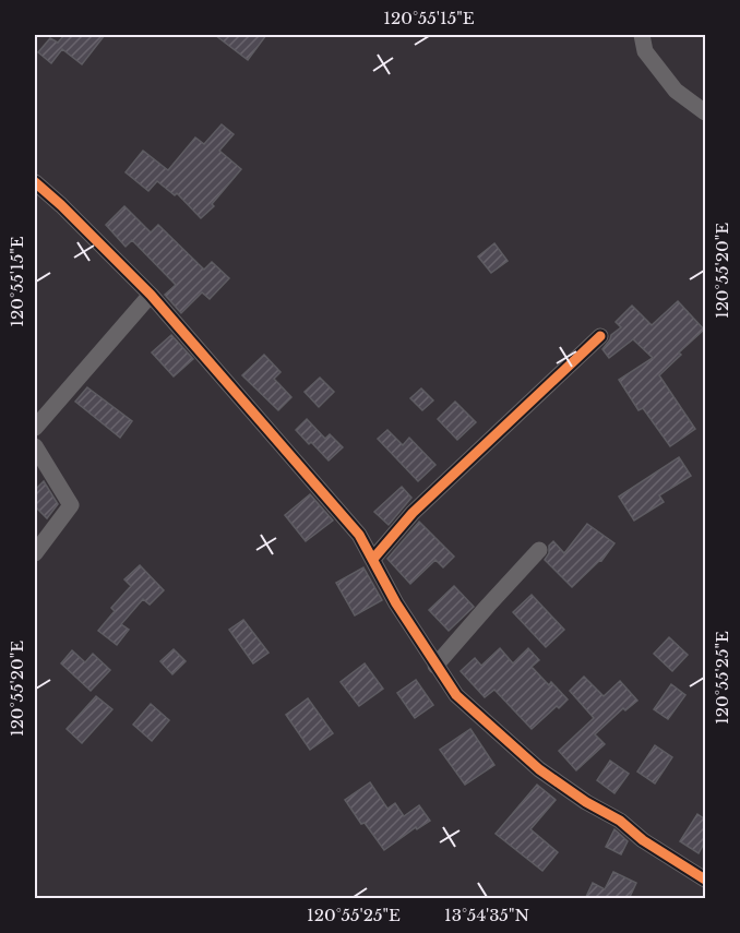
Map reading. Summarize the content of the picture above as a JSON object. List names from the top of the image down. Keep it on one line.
{"coordinates":["120°55'15\"E","120°55'20\"E","120°55'25\"E","13°54'35\"N"]}
